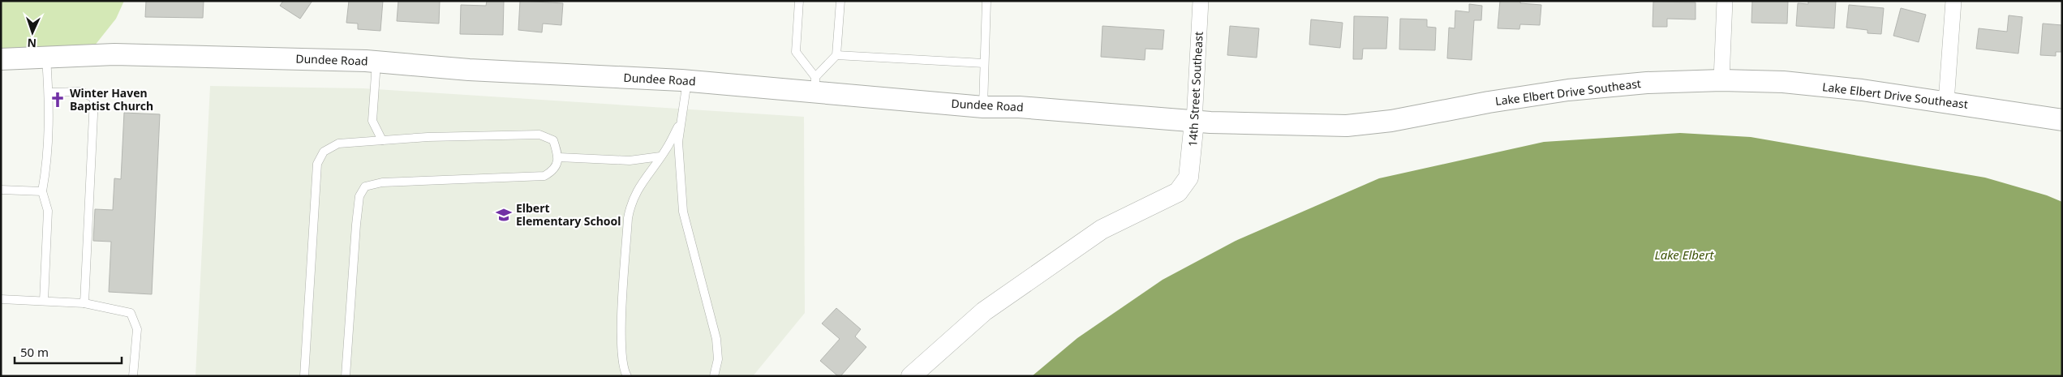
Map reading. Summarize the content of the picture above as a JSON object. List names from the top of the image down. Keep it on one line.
{"streets":{"main road":["Dundee Road","Lake Elbert Drive Southeast"],"street":["14th Street Southeast"]},"crossings":[["Dundee Road","14th Street Southeast"],["Dundee Road","Lake Elbert Drive Southeast"]],"water":["Lake Elbert"],"places":{"church":["Winter Haven Baptist Church"],"school or university":["Elbert Elementary School"]},"scale_bar":"50 m","north":"bottom"}
